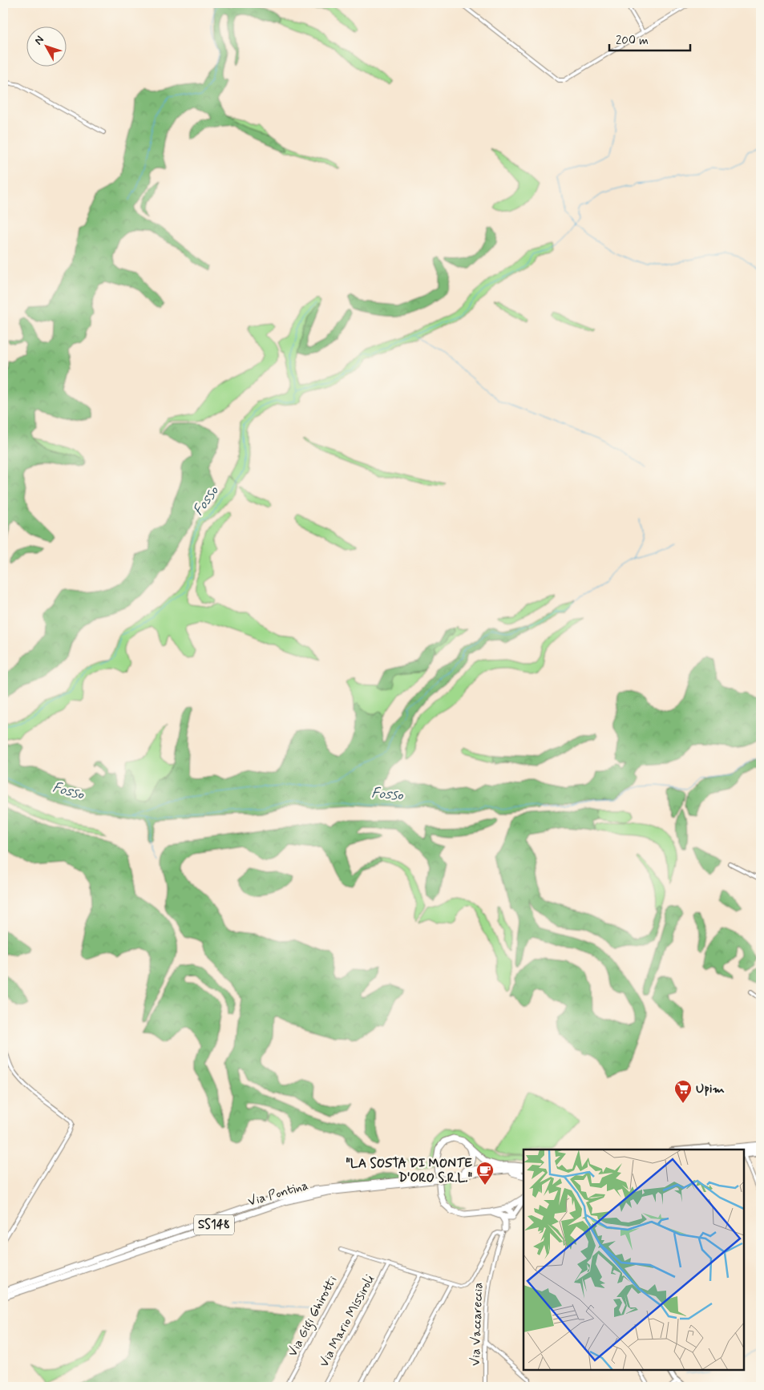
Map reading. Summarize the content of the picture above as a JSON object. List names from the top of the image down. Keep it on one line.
{"streets":{"highway":["Via Pontina","SS148"],"street":["Via Gigi Ghirotti","Via Mario Missiroli","Via Vaccareccia"]},"water":["Fosso"],"places":{"supermarket":["Upim"],"cafe":["\"LA SOSTA DI MONTE D'ORO S.R.L.\""]},"scale_bar":"200 m","north":"top left"}
